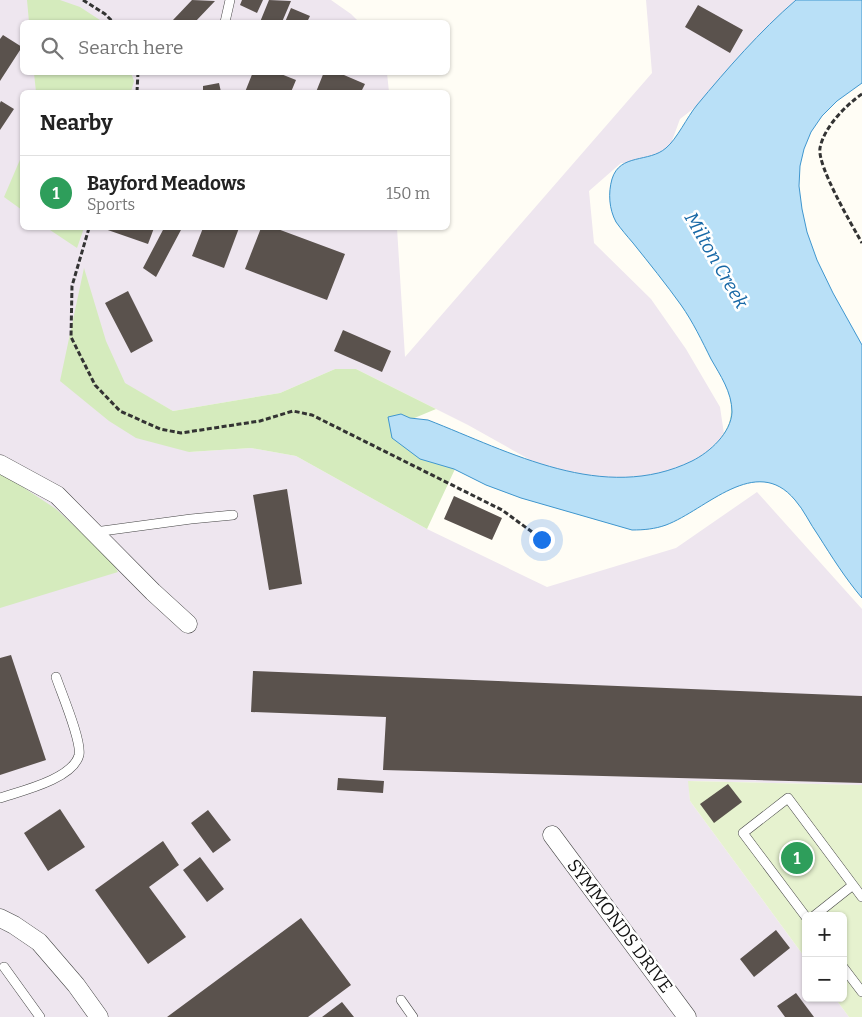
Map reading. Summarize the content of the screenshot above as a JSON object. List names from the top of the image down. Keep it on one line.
{"streets":{"street":["SYMMONDS DRIVE"]},"water":["Milton Creek"],"page":{"search":"Search here","heading":"Nearby","list":[{"mark":"1","name":"Bayford Meadows","note":"Sports","value":"150 m"}],"pins":"1","map_buttons":["+","−"]}}
